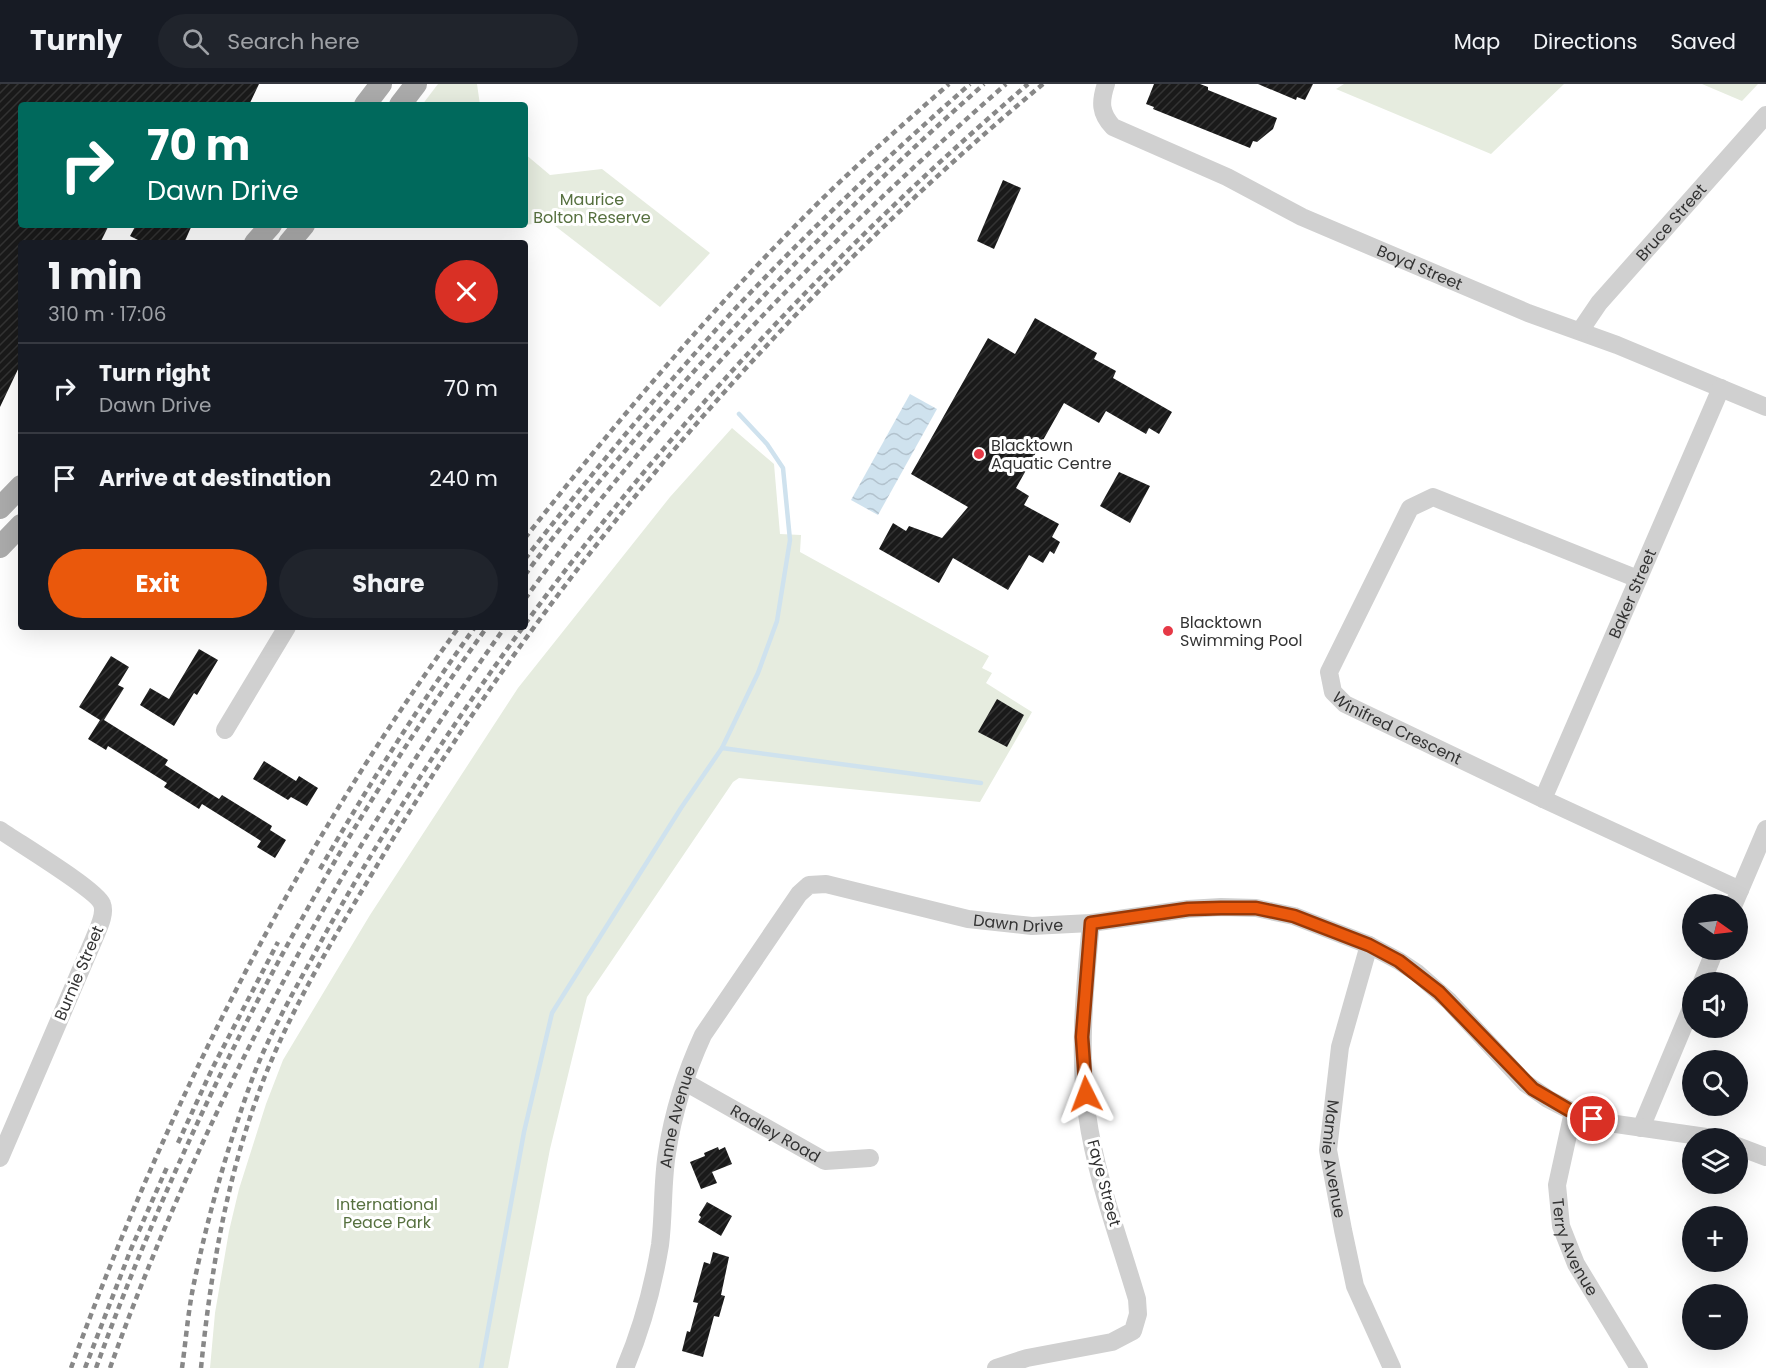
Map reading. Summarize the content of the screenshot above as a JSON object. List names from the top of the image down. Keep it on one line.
{"streets":{"street":["Bruce Street","Boyd Street","Baker Street","Winifred Crescent","Dawn Drive","Burnie Street","Anne Avenue","Radley Road","Mamie Avenue","Faye Street","Terry Avenue"]},"crossings":[["Bruce Street","Boyd Street"],["Boyd Street","Baker Street"],["Baker Street","Winifred Crescent"],["Dawn Drive","Anne Avenue"],["Dawn Drive","Mamie Avenue"],["Dawn Drive","Faye Street"],["Dawn Drive","Terry Avenue"],["Anne Avenue","Radley Road"]],"parks":["Maurice Bolton Reserve","International Peace Park"],"places":["Blacktown Aquatic Centre","Blacktown Swimming Pool"],"north":"right","page":{"header":"Turnly","search":"Search here","nav":["Map","Directions","Saved"],"turn":["70 m","Dawn Drive"],"heading":["1 min","310 m · 17:06"],"list":[{"name":"Turn right","note":"Dawn Drive","value":"70 m"},{"name":"Arrive at destination","value":"240 m"}],"buttons":["Exit","Share"],"map_buttons":["+","−"]}}
